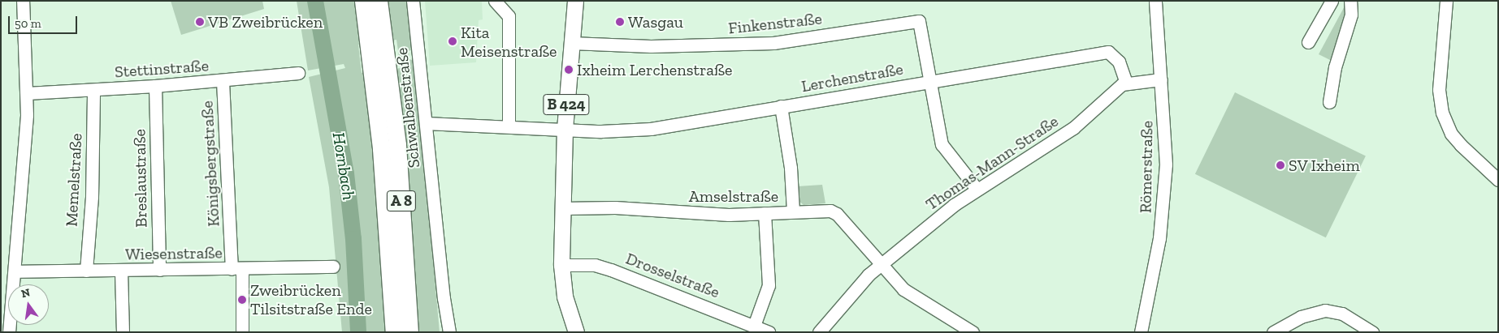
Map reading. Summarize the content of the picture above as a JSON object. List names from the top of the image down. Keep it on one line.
{"streets":{"highway":["A 8"],"main road":["B 424"],"street":["Finkenstraße","Stettinstraße","Lerchenstraße","Schwalbenstraße","Thomas-Mann-Straße","Königsbergstraße","Römerstraße","Breslaustraße","Memelstraße","Amselstraße","Wiesenstraße","Drosselstraße"]},"crossings":[["Finkenstraße","Lerchenstraße"],["Finkenstraße","B 424"],["Stettinstraße","Königsbergstraße"],["Stettinstraße","Breslaustraße"],["Stettinstraße","Memelstraße"],["Lerchenstraße","B 424"],["Lerchenstraße","Schwalbenstraße"],["Lerchenstraße","Thomas-Mann-Straße"],["B 424","Amselstraße"],["B 424","Drosselstraße"],["Thomas-Mann-Straße","Amselstraße"],["Königsbergstraße","Wiesenstraße"],["Breslaustraße","Wiesenstraße"],["Memelstraße","Wiesenstraße"]],"water":["Hornbach"],"places":["VB Zweibrücken","Wasgau","Kita Meisenstraße","Ixheim Lerchenstraße","SV Ixheim","Zweibrücken Tilsitstraße Ende"],"scale_bar":"50 m","north":"top"}
